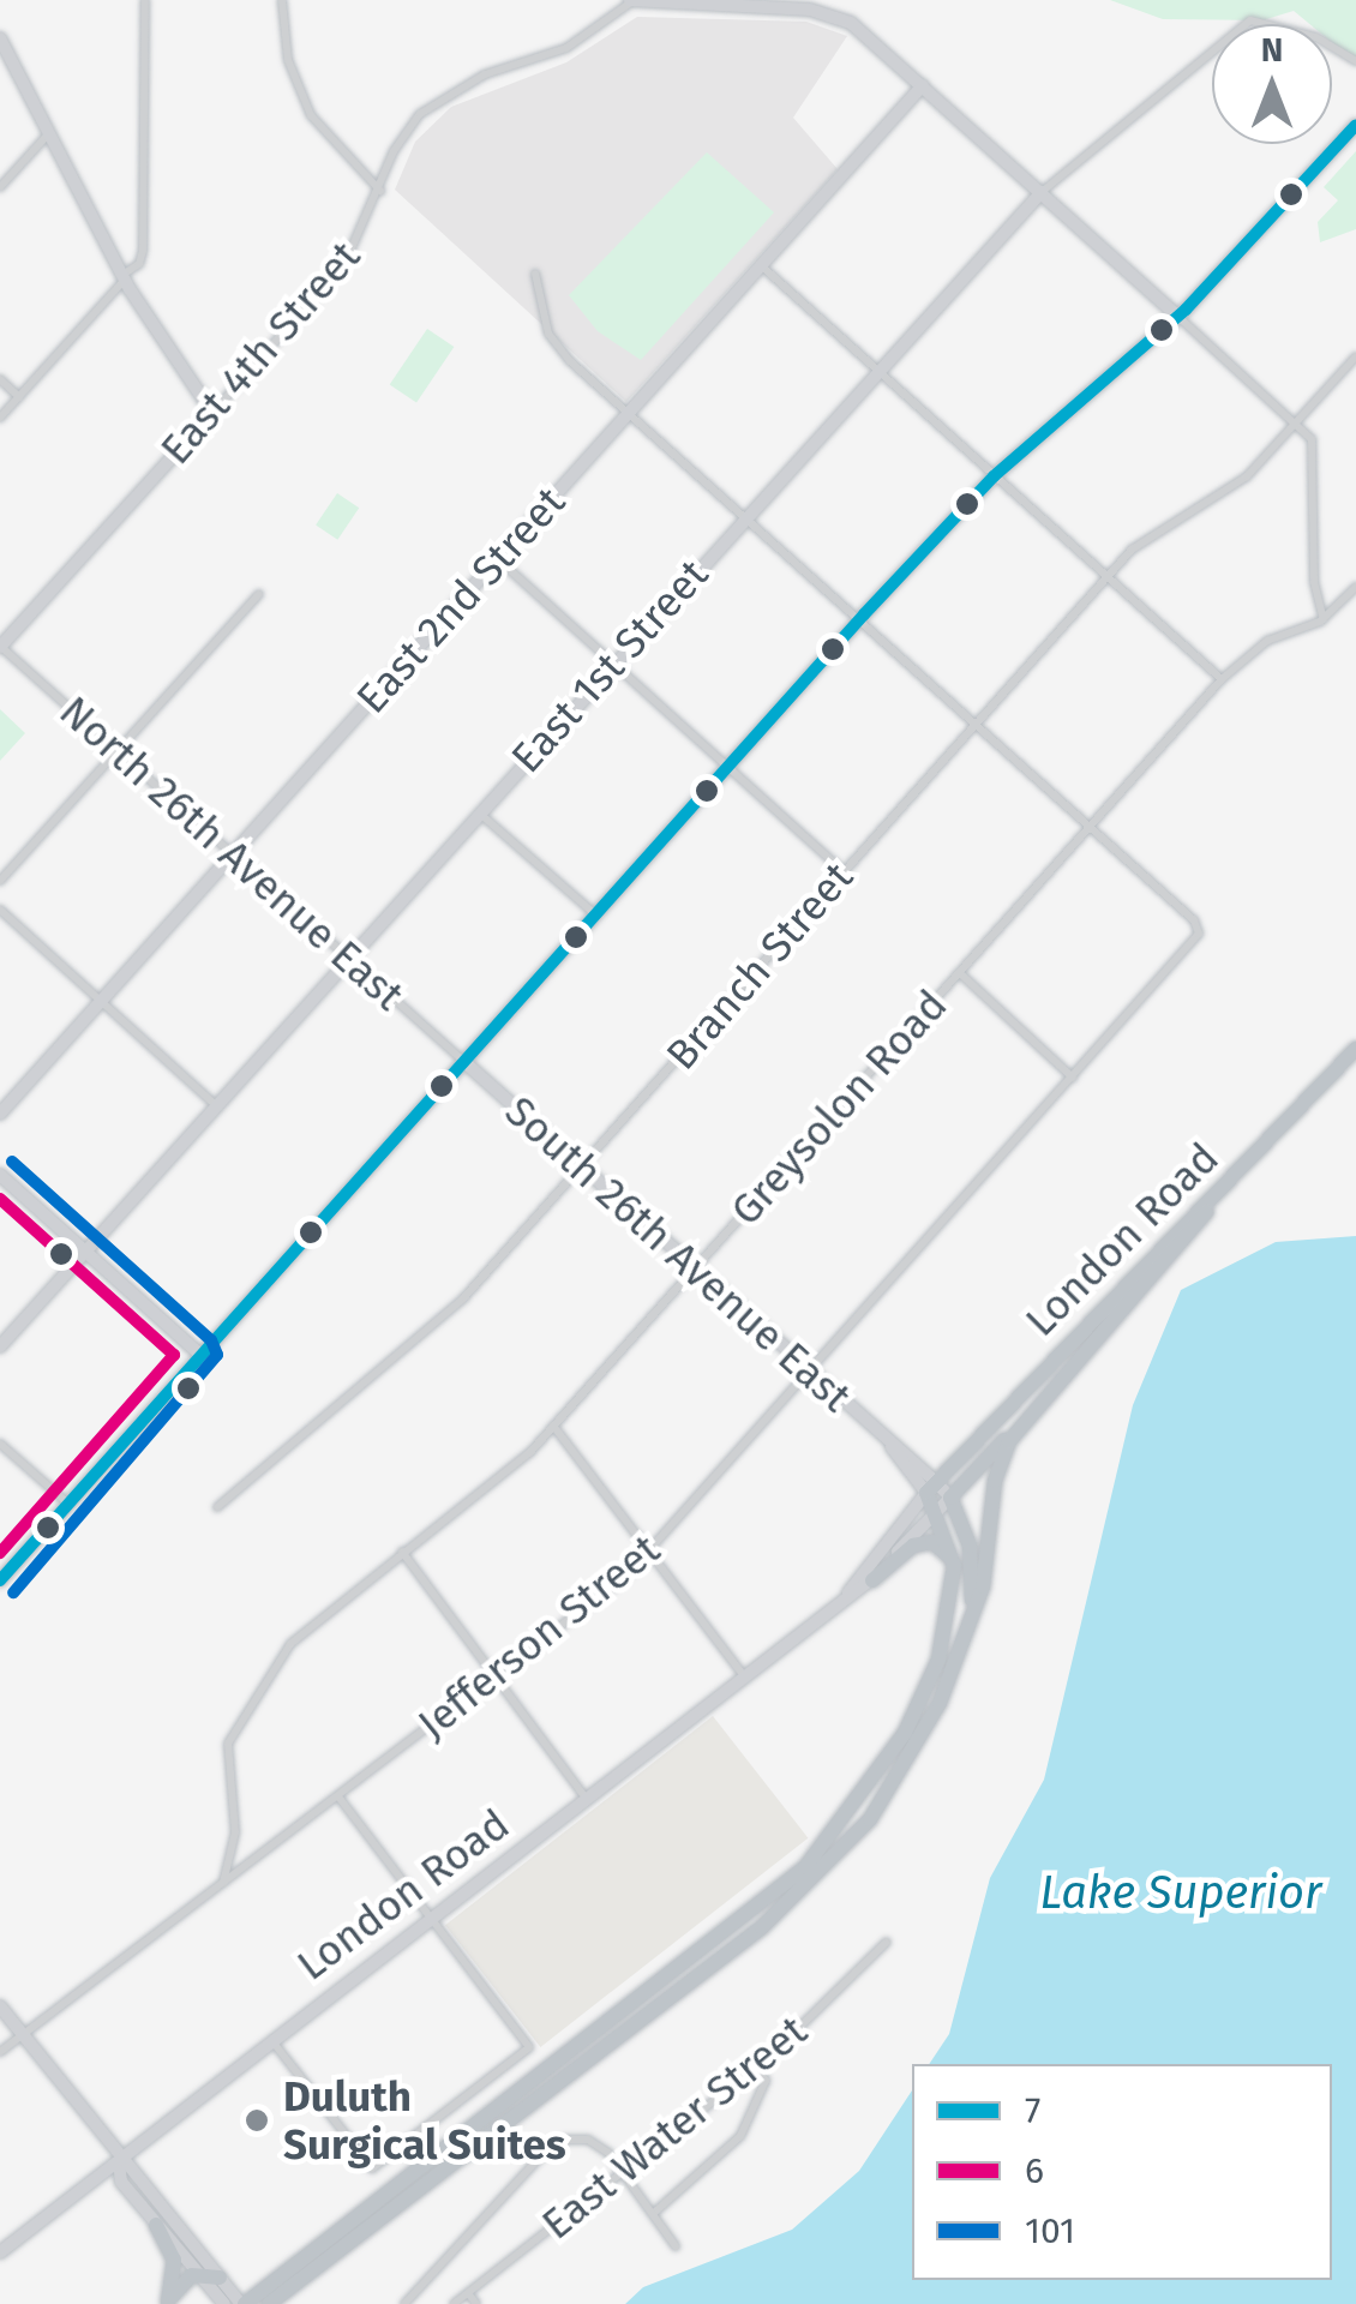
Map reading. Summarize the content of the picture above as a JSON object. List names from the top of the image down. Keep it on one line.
{"streets":{"highway":["London Road"],"street":["East 4th Street","East 2nd Street","East 1st Street","North 26th Avenue East","Branch Street","Greysolon Road","South 26th Avenue East","Jefferson Street","East Water Street"]},"crossings":[["East 4th Street","North 26th Avenue East"],["East 2nd Street","North 26th Avenue East"],["East 1st Street","North 26th Avenue East"],["North 26th Avenue East","South 26th Avenue East"],["Branch Street","South 26th Avenue East"],["Greysolon Road","South 26th Avenue East"],["Greysolon Road","Jefferson Street"],["London Road","South 26th Avenue East"],["South 26th Avenue East","Jefferson Street"]],"water":["Lake Superior"],"places":["Duluth Surgical Suites"],"lines":["transit line 7","transit line 101","transit line 6"],"legend":["7","6","101"],"north":"top"}
